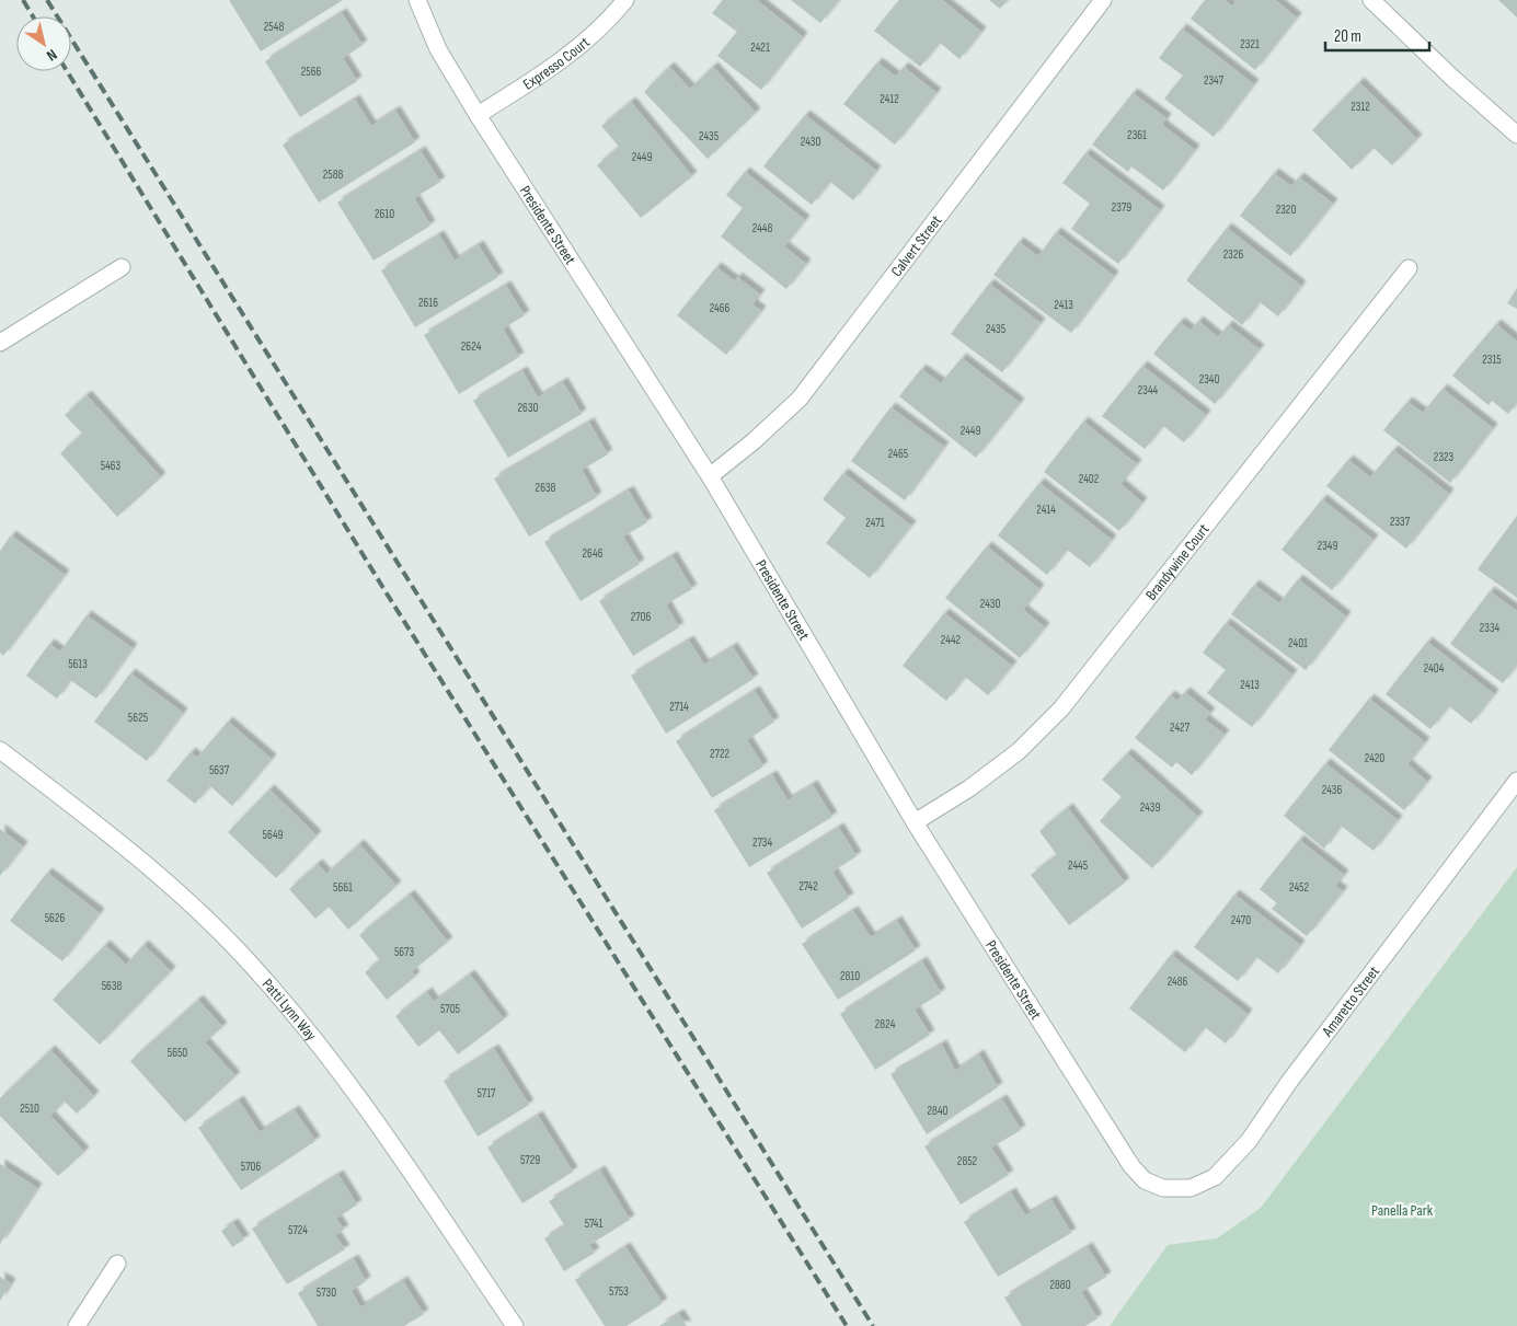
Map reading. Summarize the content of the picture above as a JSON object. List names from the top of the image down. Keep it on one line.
{"streets":{"street":["Expresso Court","Presidente Street","Calvert Street","Brandywine Court","Amaretto Street","Patti Lynn Way"]},"crossings":[["Expresso Court","Presidente Street"],["Presidente Street","Calvert Street"],["Presidente Street","Brandywine Court"],["Presidente Street","Amaretto Street"]],"parks":["Panella Park"],"house_numbers":["2548","2321","2421","2566","2347","2412","2312","2361","2435","2430","2449","2588","2379","2320","2610","2448","2326","2616","2413","2466","2435","2624","2315","2340","2344","2630","2449","2465","2323","5463","2402","2638","2414","2337","2471","2349","2646","2430","2706","2334","2442","2401","5613","2404","2413","2714","5625","2427","2722","2420","5637","2436","2439","5649","2734","2445","2742","5661","2452","5626","2470","5673","2810","2486","5638","5705","2824","5650","5717","2510","2840","5729","2852","5706","5741","5724","2880","5753","5730"],"scale_bar":"20 m","north":"bottom right"}
